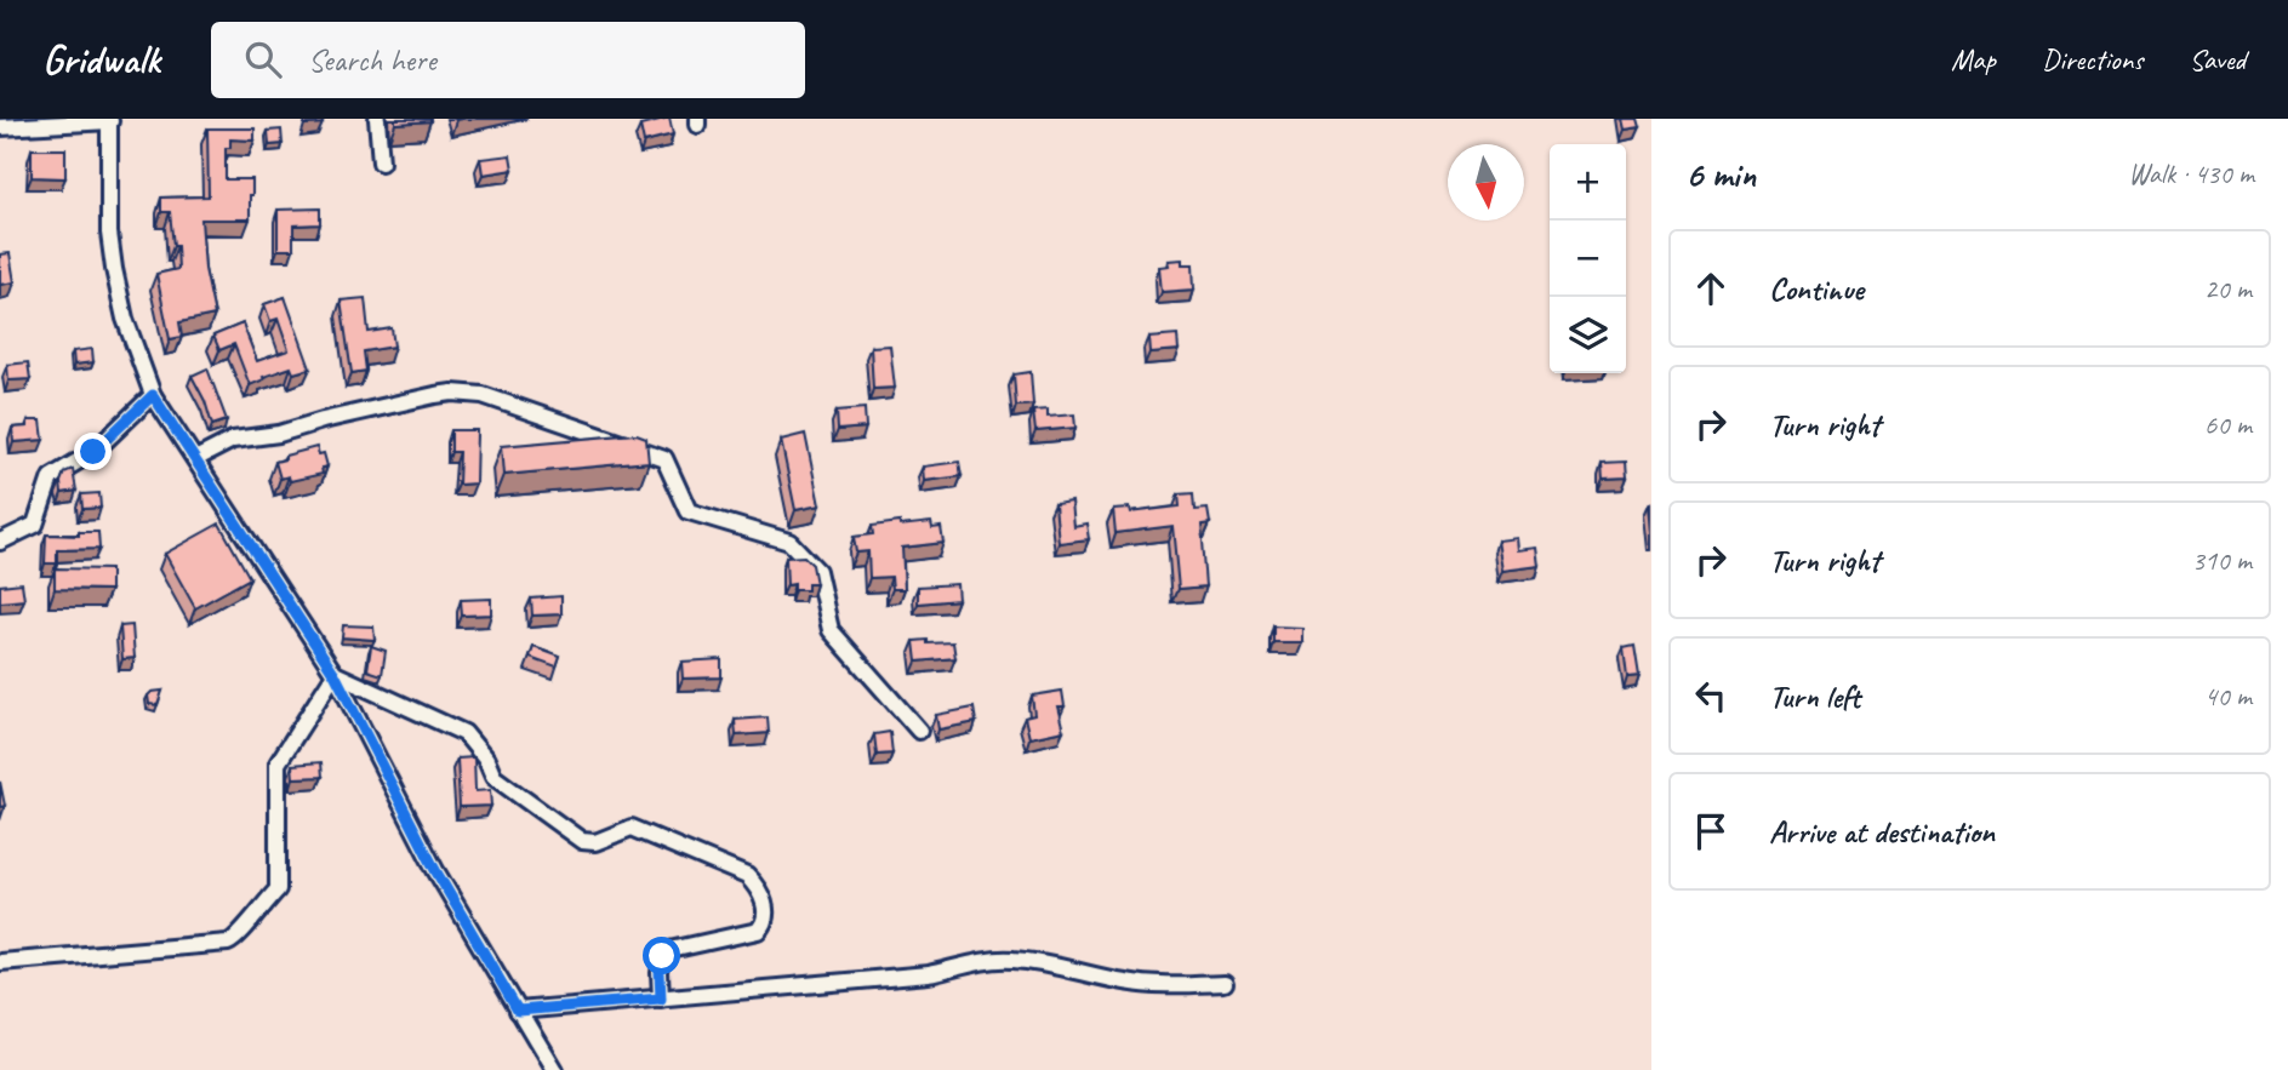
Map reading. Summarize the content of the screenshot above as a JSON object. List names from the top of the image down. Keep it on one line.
{"north":"bottom","page":{"header":"Gridwalk","search":"Search here","nav":["Map","Directions","Saved"],"heading":["6 min","Walk · 430 m"],"map_buttons":["+","−"],"list":[["Continue","20 m"],["Turn right","60 m"],["Turn right","310 m"],["Turn left","40 m"],"Arrive at destination"]}}
